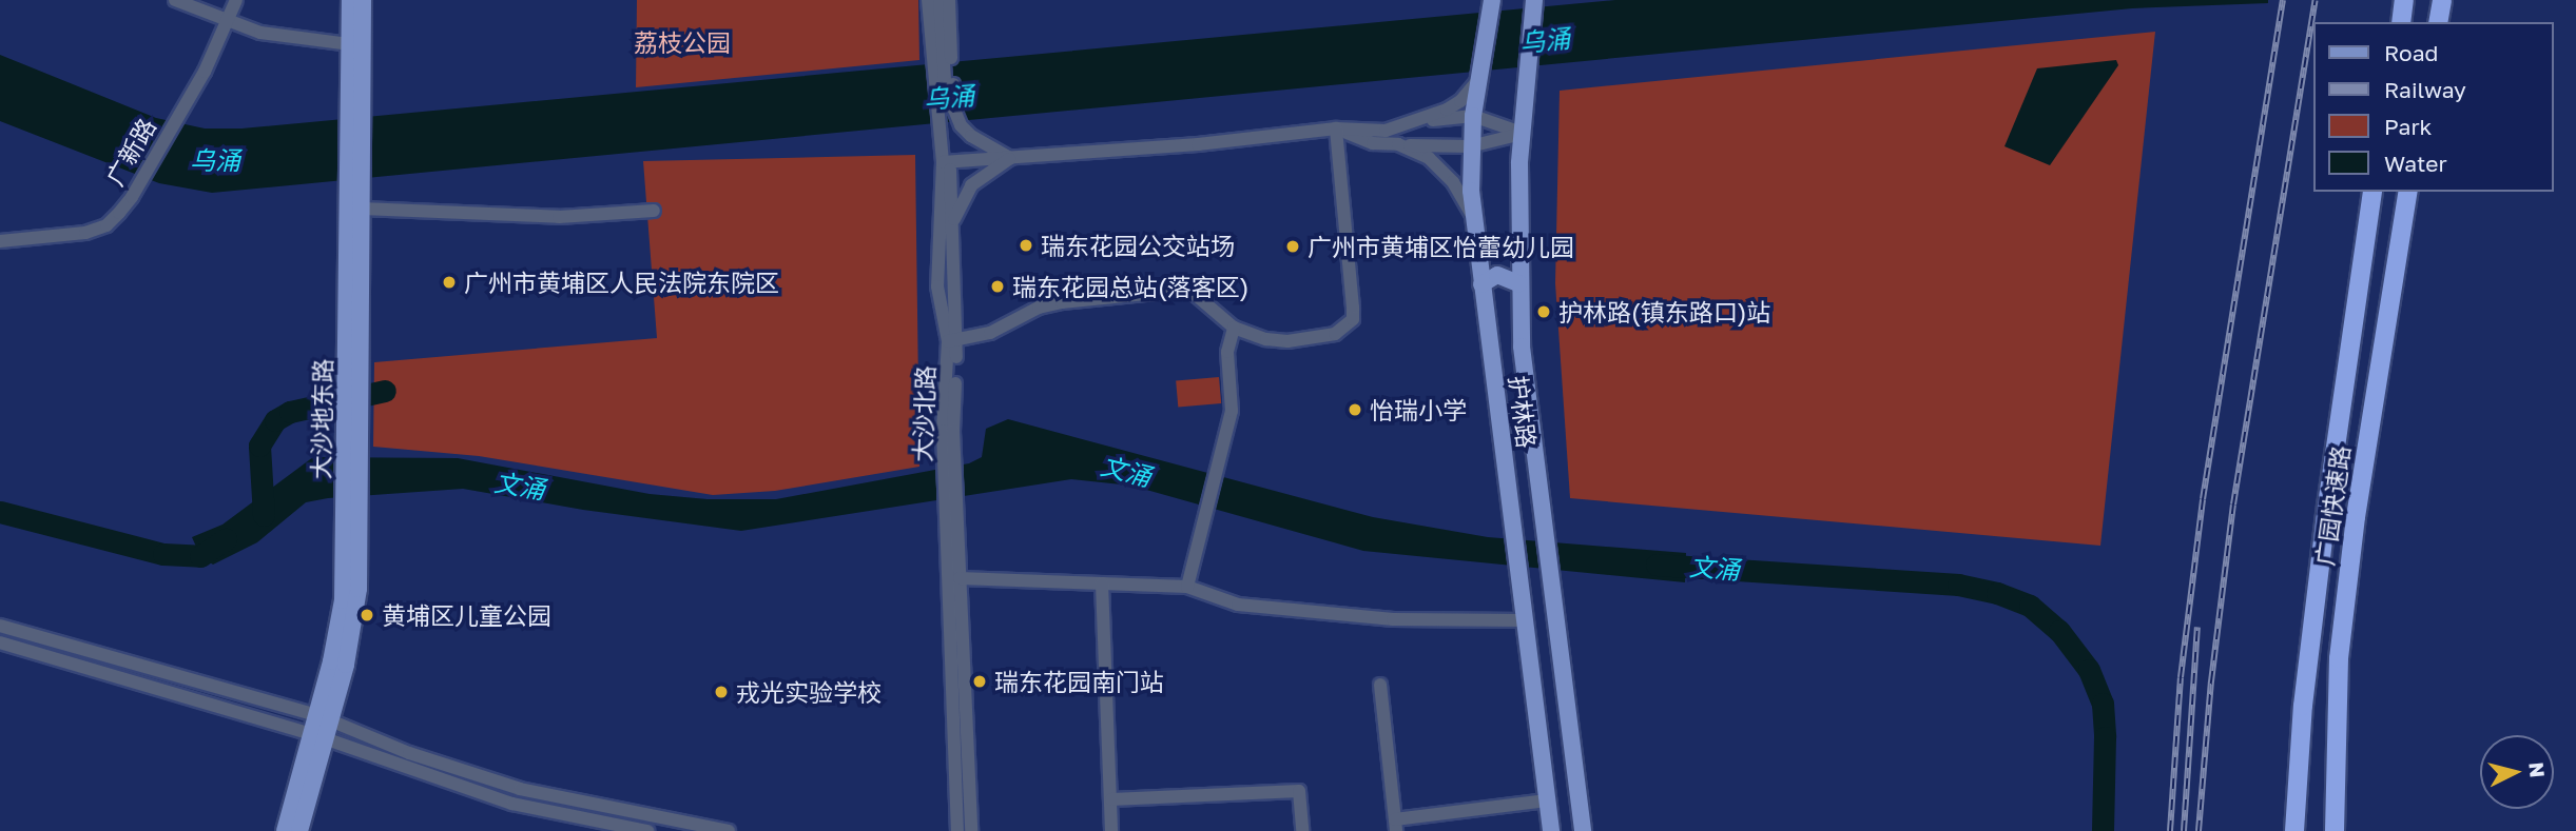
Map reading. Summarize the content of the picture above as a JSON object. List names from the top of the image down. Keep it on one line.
{"streets":{"highway":["广园快速路"],"main road":["护林路","大沙地东路"],"street":["广新路","大沙北路"]},"water":["乌涌","文涌"],"parks":["荔枝公园"],"places":["瑞东花园公交站场","广州市黄埔区怡蕾幼儿园","广州市黄埔区人民法院东院区","瑞东花园总站(落客区)","护林路(镇东路口)站","怡瑞小学","黄埔区儿童公园","瑞东花园南门站","戎光实验学校"],"legend":["Road","Railway","Park","Water"],"north":"right"}
